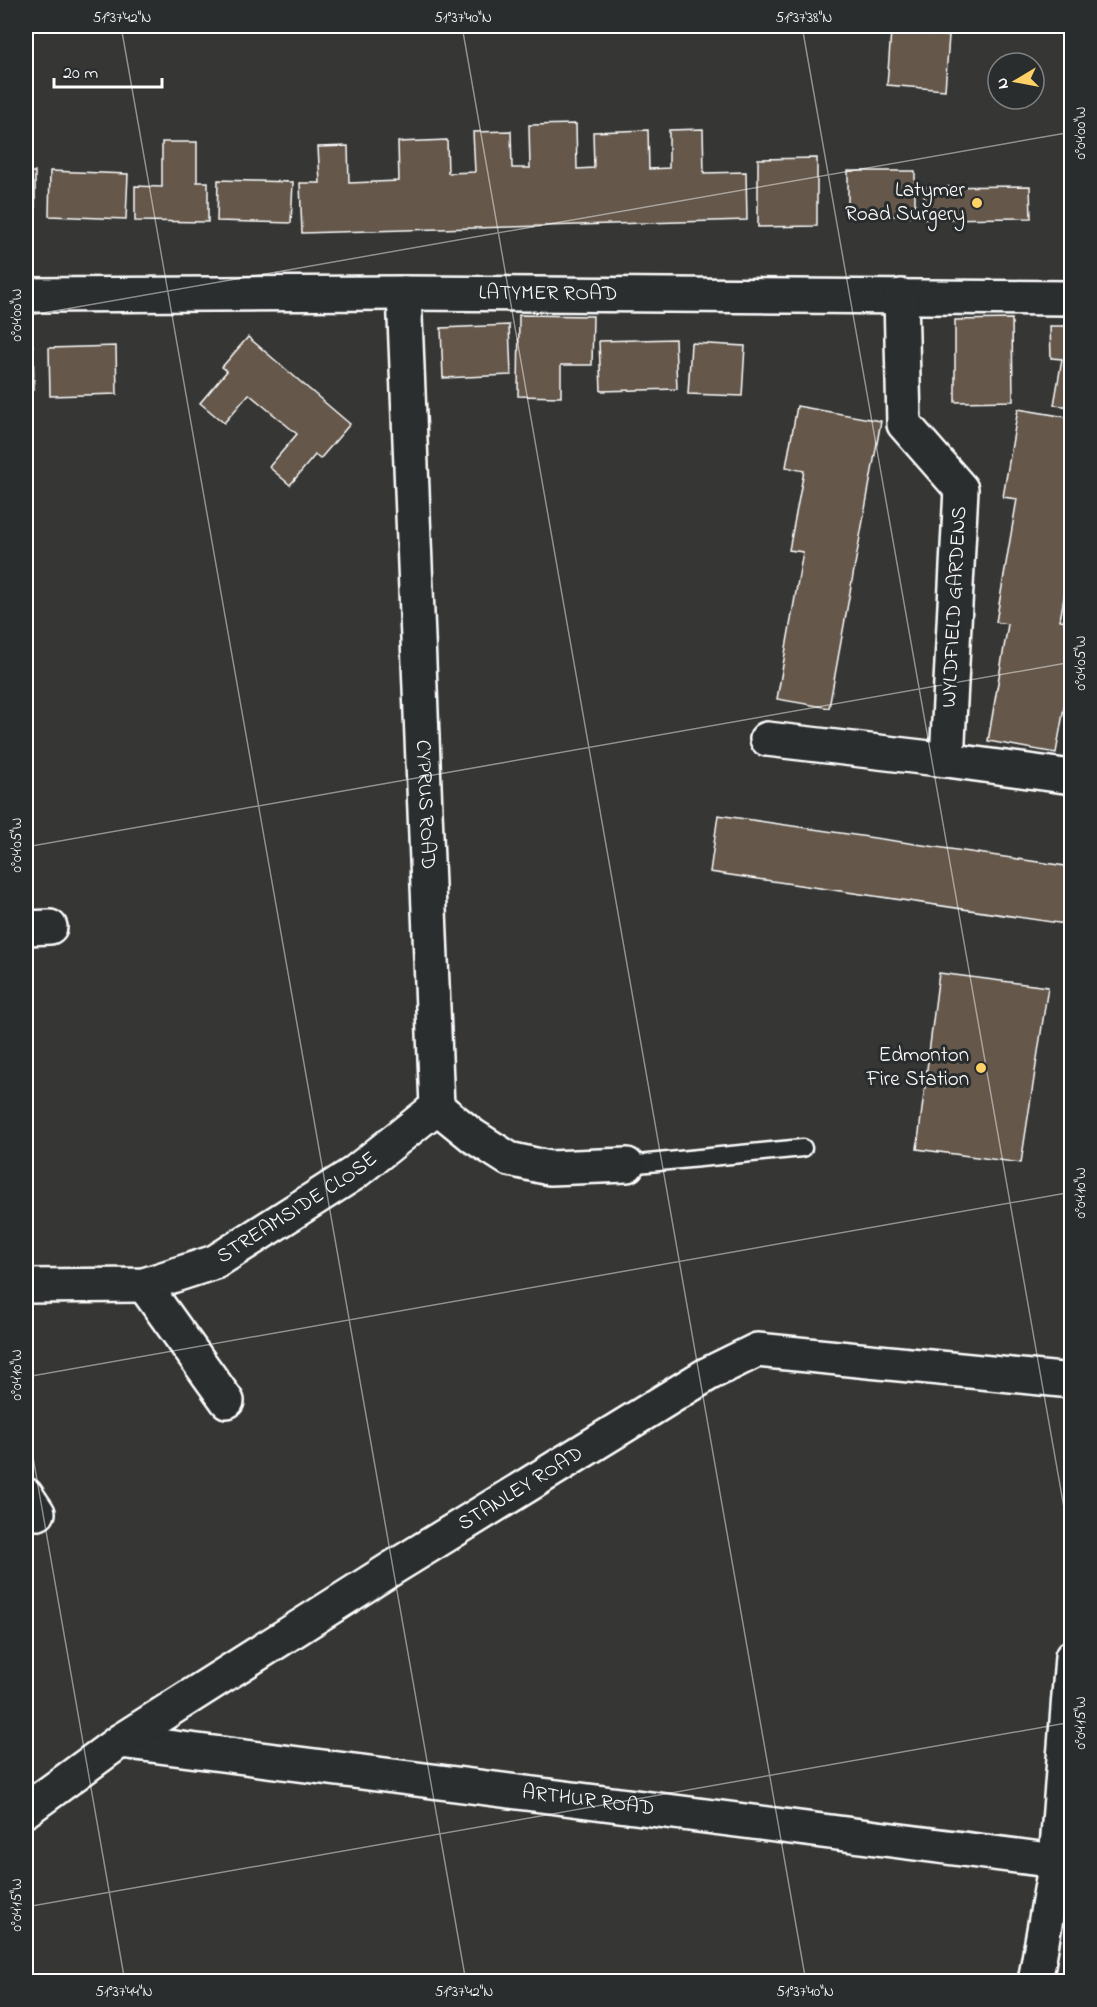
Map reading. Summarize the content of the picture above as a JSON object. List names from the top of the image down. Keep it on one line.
{"streets":{"street":["LATYMER ROAD","WYLDFIELD GARDENS","CYPRUS ROAD","STREAMSIDE CLOSE","STANLEY ROAD","ARTHUR ROAD"]},"crossings":[["LATYMER ROAD","WYLDFIELD GARDENS"],["LATYMER ROAD","CYPRUS ROAD"],["CYPRUS ROAD","STREAMSIDE CLOSE"],["STANLEY ROAD","ARTHUR ROAD"]],"places":["Latymer Road Surgery","Edmonton Fire Station"],"scale_bar":"20 m","north":"left","coordinates":["51°37'42\"N","51°37'40\"N","51°37'38\"N","0°04'00\"W","0°04'05\"W","0°04'10\"W","0°04'15\"W","51°37'44\"N"]}
